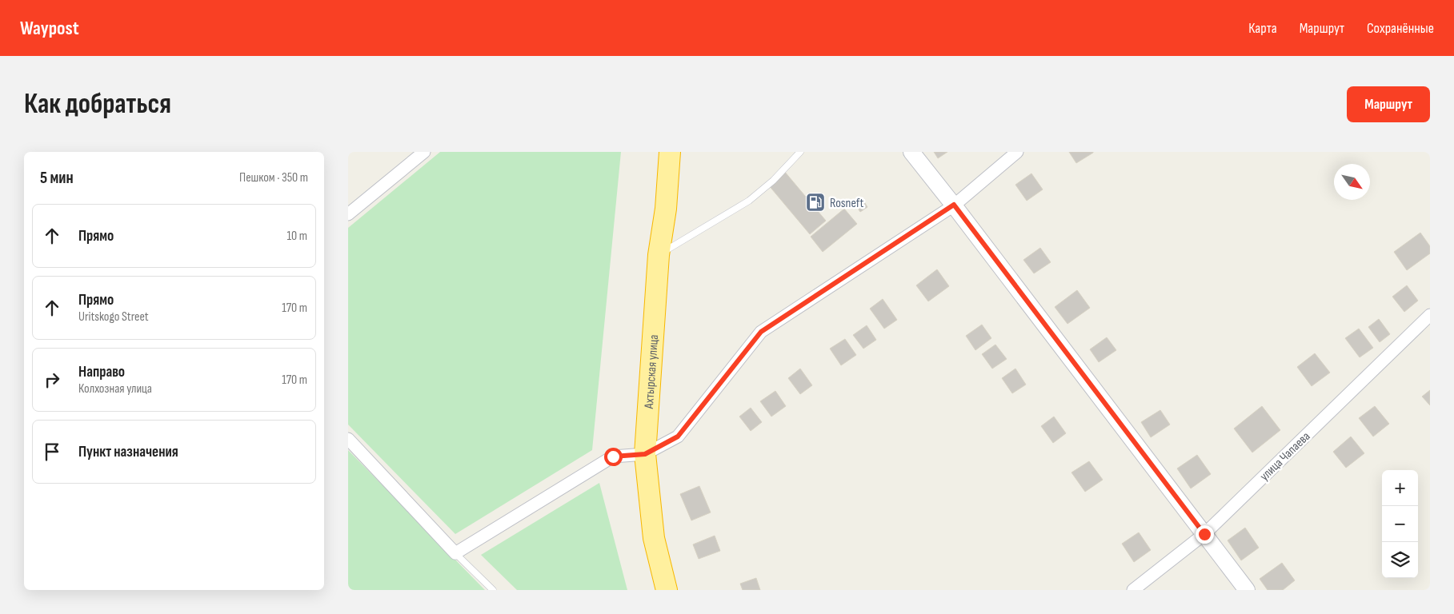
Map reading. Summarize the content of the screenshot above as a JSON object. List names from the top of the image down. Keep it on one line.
{"streets":{"highway":["Ахтырская улица"],"street":["улица Чапаева"]},"places":{"fuel station":["Rosneft"]},"north":"bottom right","page":{"header":"Waypost","nav":["Карта","Маршрут","Сохранённые"],"buttons":"Маршрут","title":"Как добраться","heading":["5 мин","Пешком · 350 m"],"list":[["Прямо","10 m"],["Прямо","Uritskogo Street","170 m"],["Направо","Колхозная улица","170 m"],"Пункт назначения"],"map_buttons":["+","−"]}}
